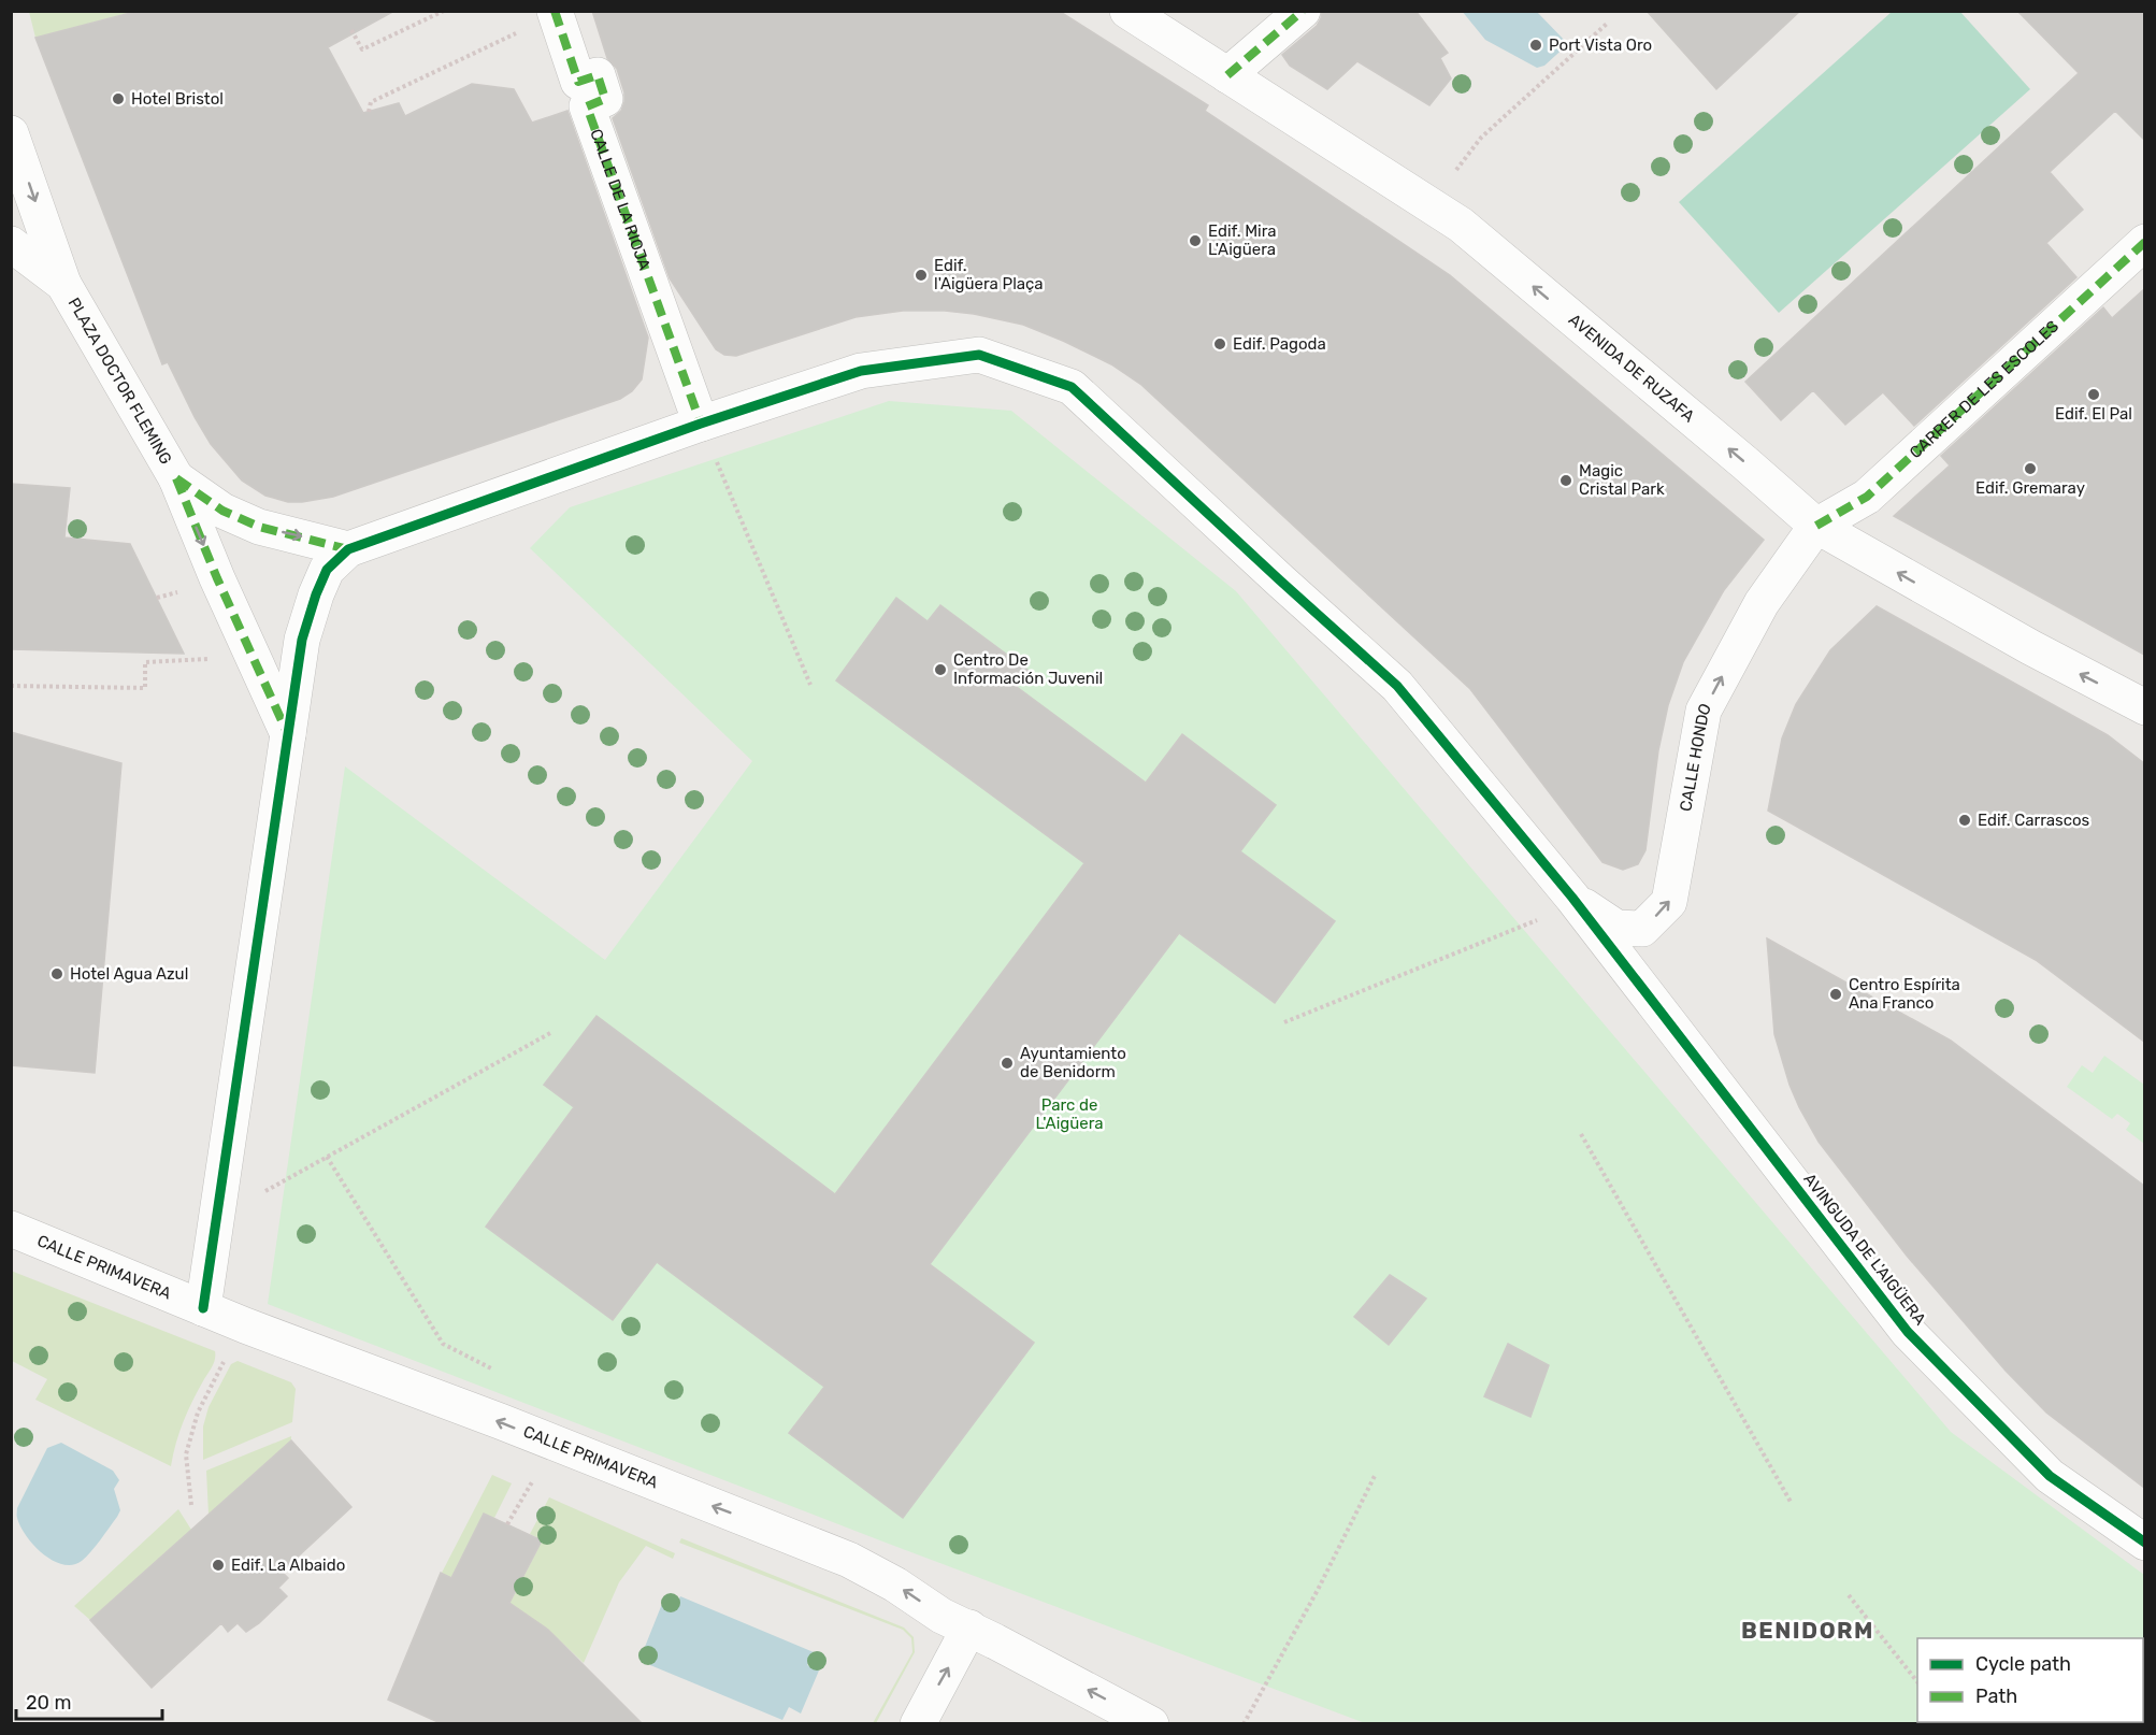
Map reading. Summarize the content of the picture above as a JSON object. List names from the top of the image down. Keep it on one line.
{"streets":{"street":["CALLE DE LA RIOJA","AVENIDA DE RUZAFA","PLAZA DOCTOR FLEMING","CARRER DE LES ESCOLES","CALLE HONDO","AVINGUDA DE L'AIGÜERA","CALLE PRIMAVERA"]},"crossings":[["AVENIDA DE RUZAFA","CARRER DE LES ESCOLES"],["AVENIDA DE RUZAFA","CALLE HONDO"],["CARRER DE LES ESCOLES","CALLE HONDO"],["CALLE HONDO","AVINGUDA DE L'AIGÜERA"]],"one_way":["AVENIDA DE RUZAFA","PLAZA DOCTOR FLEMING","CALLE HONDO","CALLE PRIMAVERA"],"districts":["BENIDORM"],"parks":["Parc de L'Aigüera"],"places":["Port Vista Oro","Hotel Bristol","Edif. Mira L'Aigüera","Edif. l'Aigüera Plaça","Edif. Pagoda","Edif. El Pal","Edif. Gremaray","Magic Cristal Park","Centro De Información Juvenil","Edif. Carrascos","Hotel Agua Azul","Centro Espírita Ana Franco","Ayuntamiento de Benidorm","Edif. La Albaido"],"legend":["Cycle path","Path"],"scale_bar":"20 m"}
